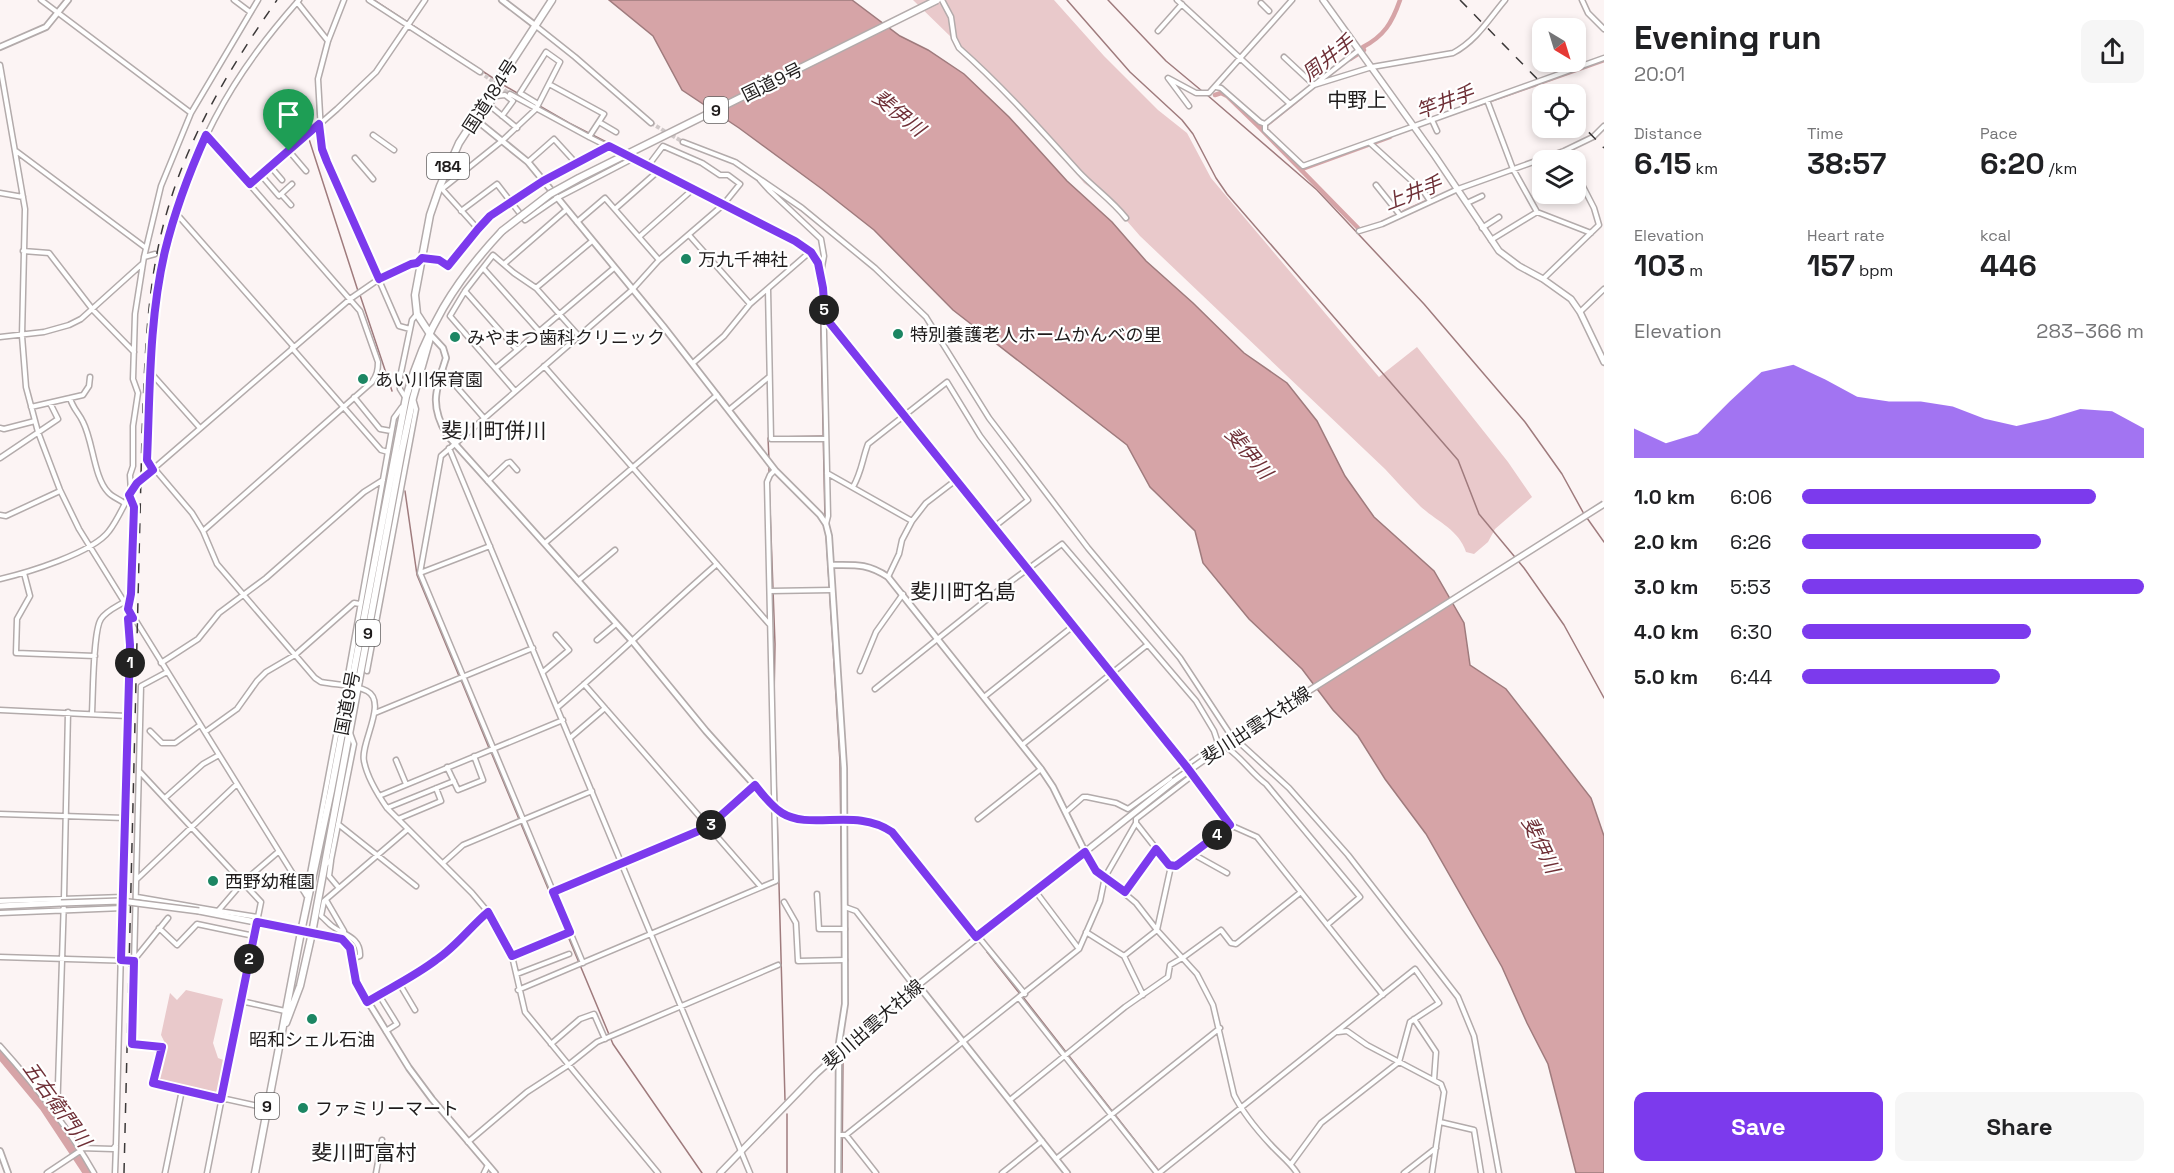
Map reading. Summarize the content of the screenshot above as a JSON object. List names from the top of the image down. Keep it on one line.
{"streets":{"highway":["国道9号","国道184号","9","184"],"main road":["斐川出雲大社線"]},"districts":["中野上","斐川町併川","斐川町名島","斐川町富村"],"water":["周井手","竿井手","斐伊川","上井手","五右衛門川"],"places":["万九千神社","特別養護老人ホームかんべの里","みやまつ歯科クリニック","あい川保育園","西野幼稚園","昭和シェル石油","ファミリーマート"],"north":"bottom right","page":{"heading":["Evening run","20:01"],"stats":[["Distance","6.15 km"],["Time","38:57"],["Pace","6:20 /km"],["Elevation","103 m"],["Heart rate","157 bpm"],["kcal","446"]],"pins":["5","1","3","4","2"],"chart":["Elevation","283–366 m"],"list":[{"name":"1.0 km","note":"6:06"},{"name":"2.0 km","note":"6:26"},{"name":"3.0 km","note":"5:53"},{"name":"4.0 km","note":"6:30"},{"name":"5.0 km","note":"6:44"}],"buttons":["Save","Share"]}}
